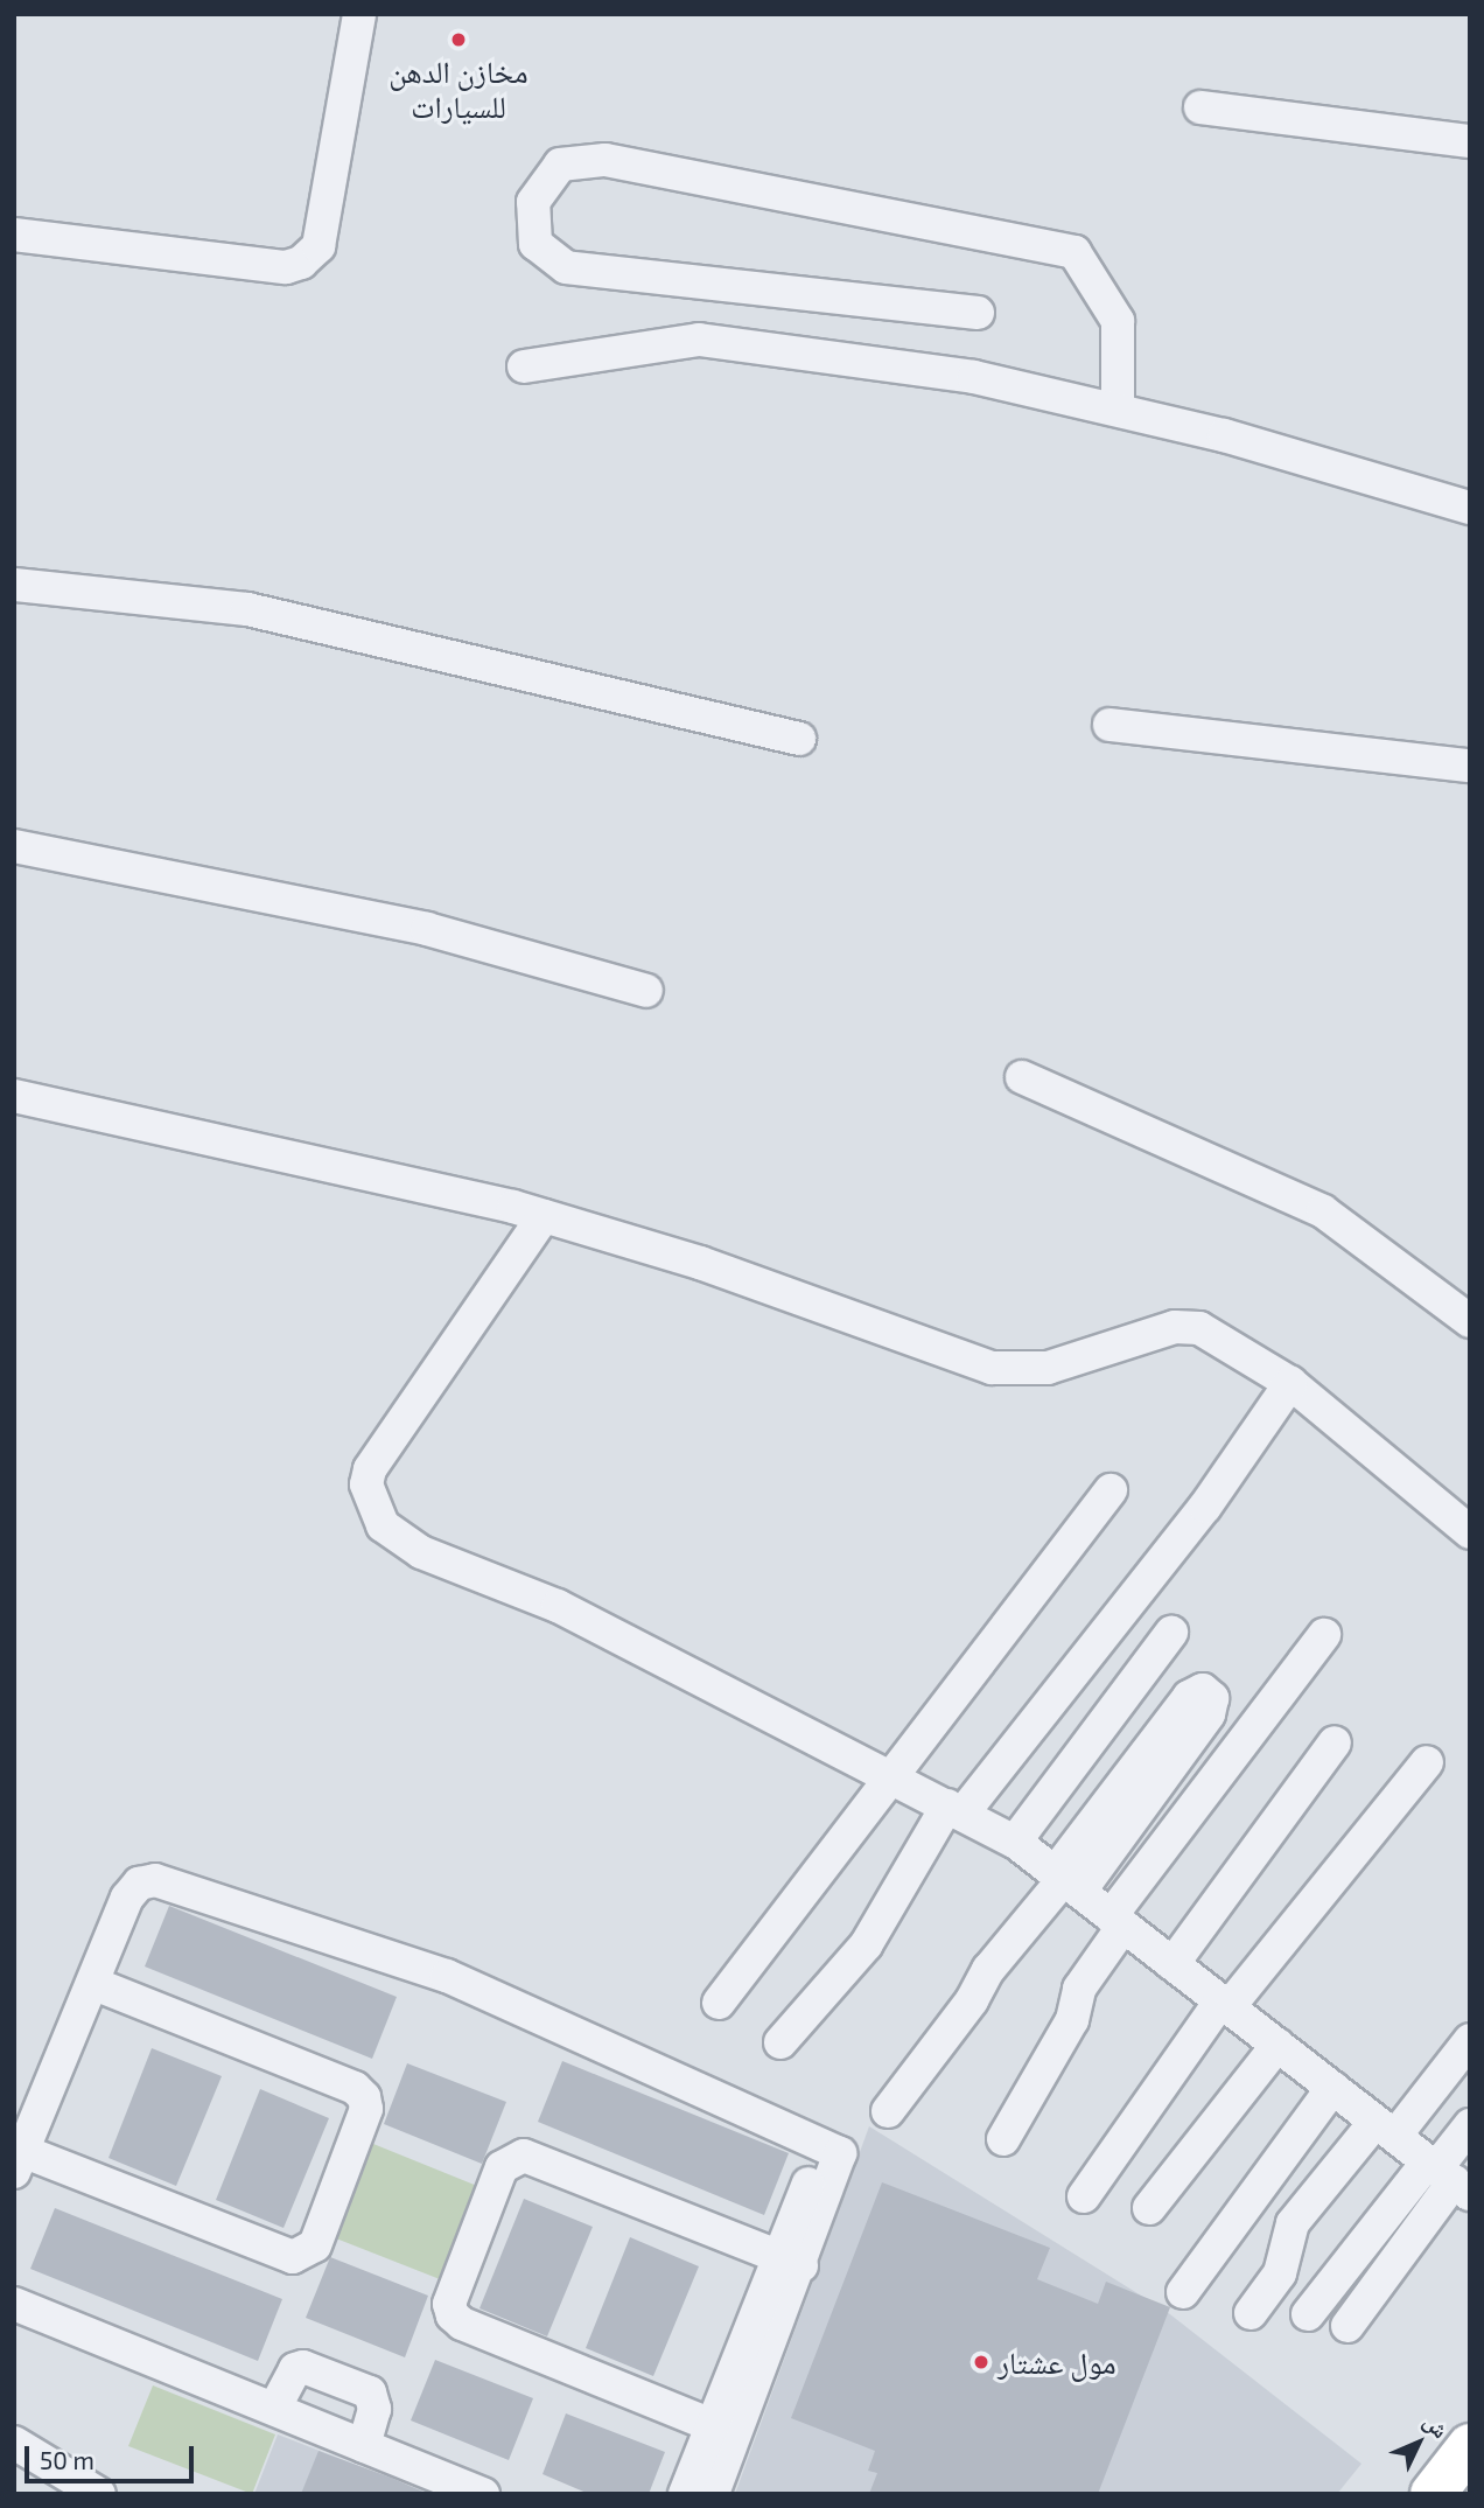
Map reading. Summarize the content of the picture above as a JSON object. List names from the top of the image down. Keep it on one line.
{"places":["مخازن الدهن للسيارات","مول عشتار"],"scale_bar":"50 m","north":"top right"}
